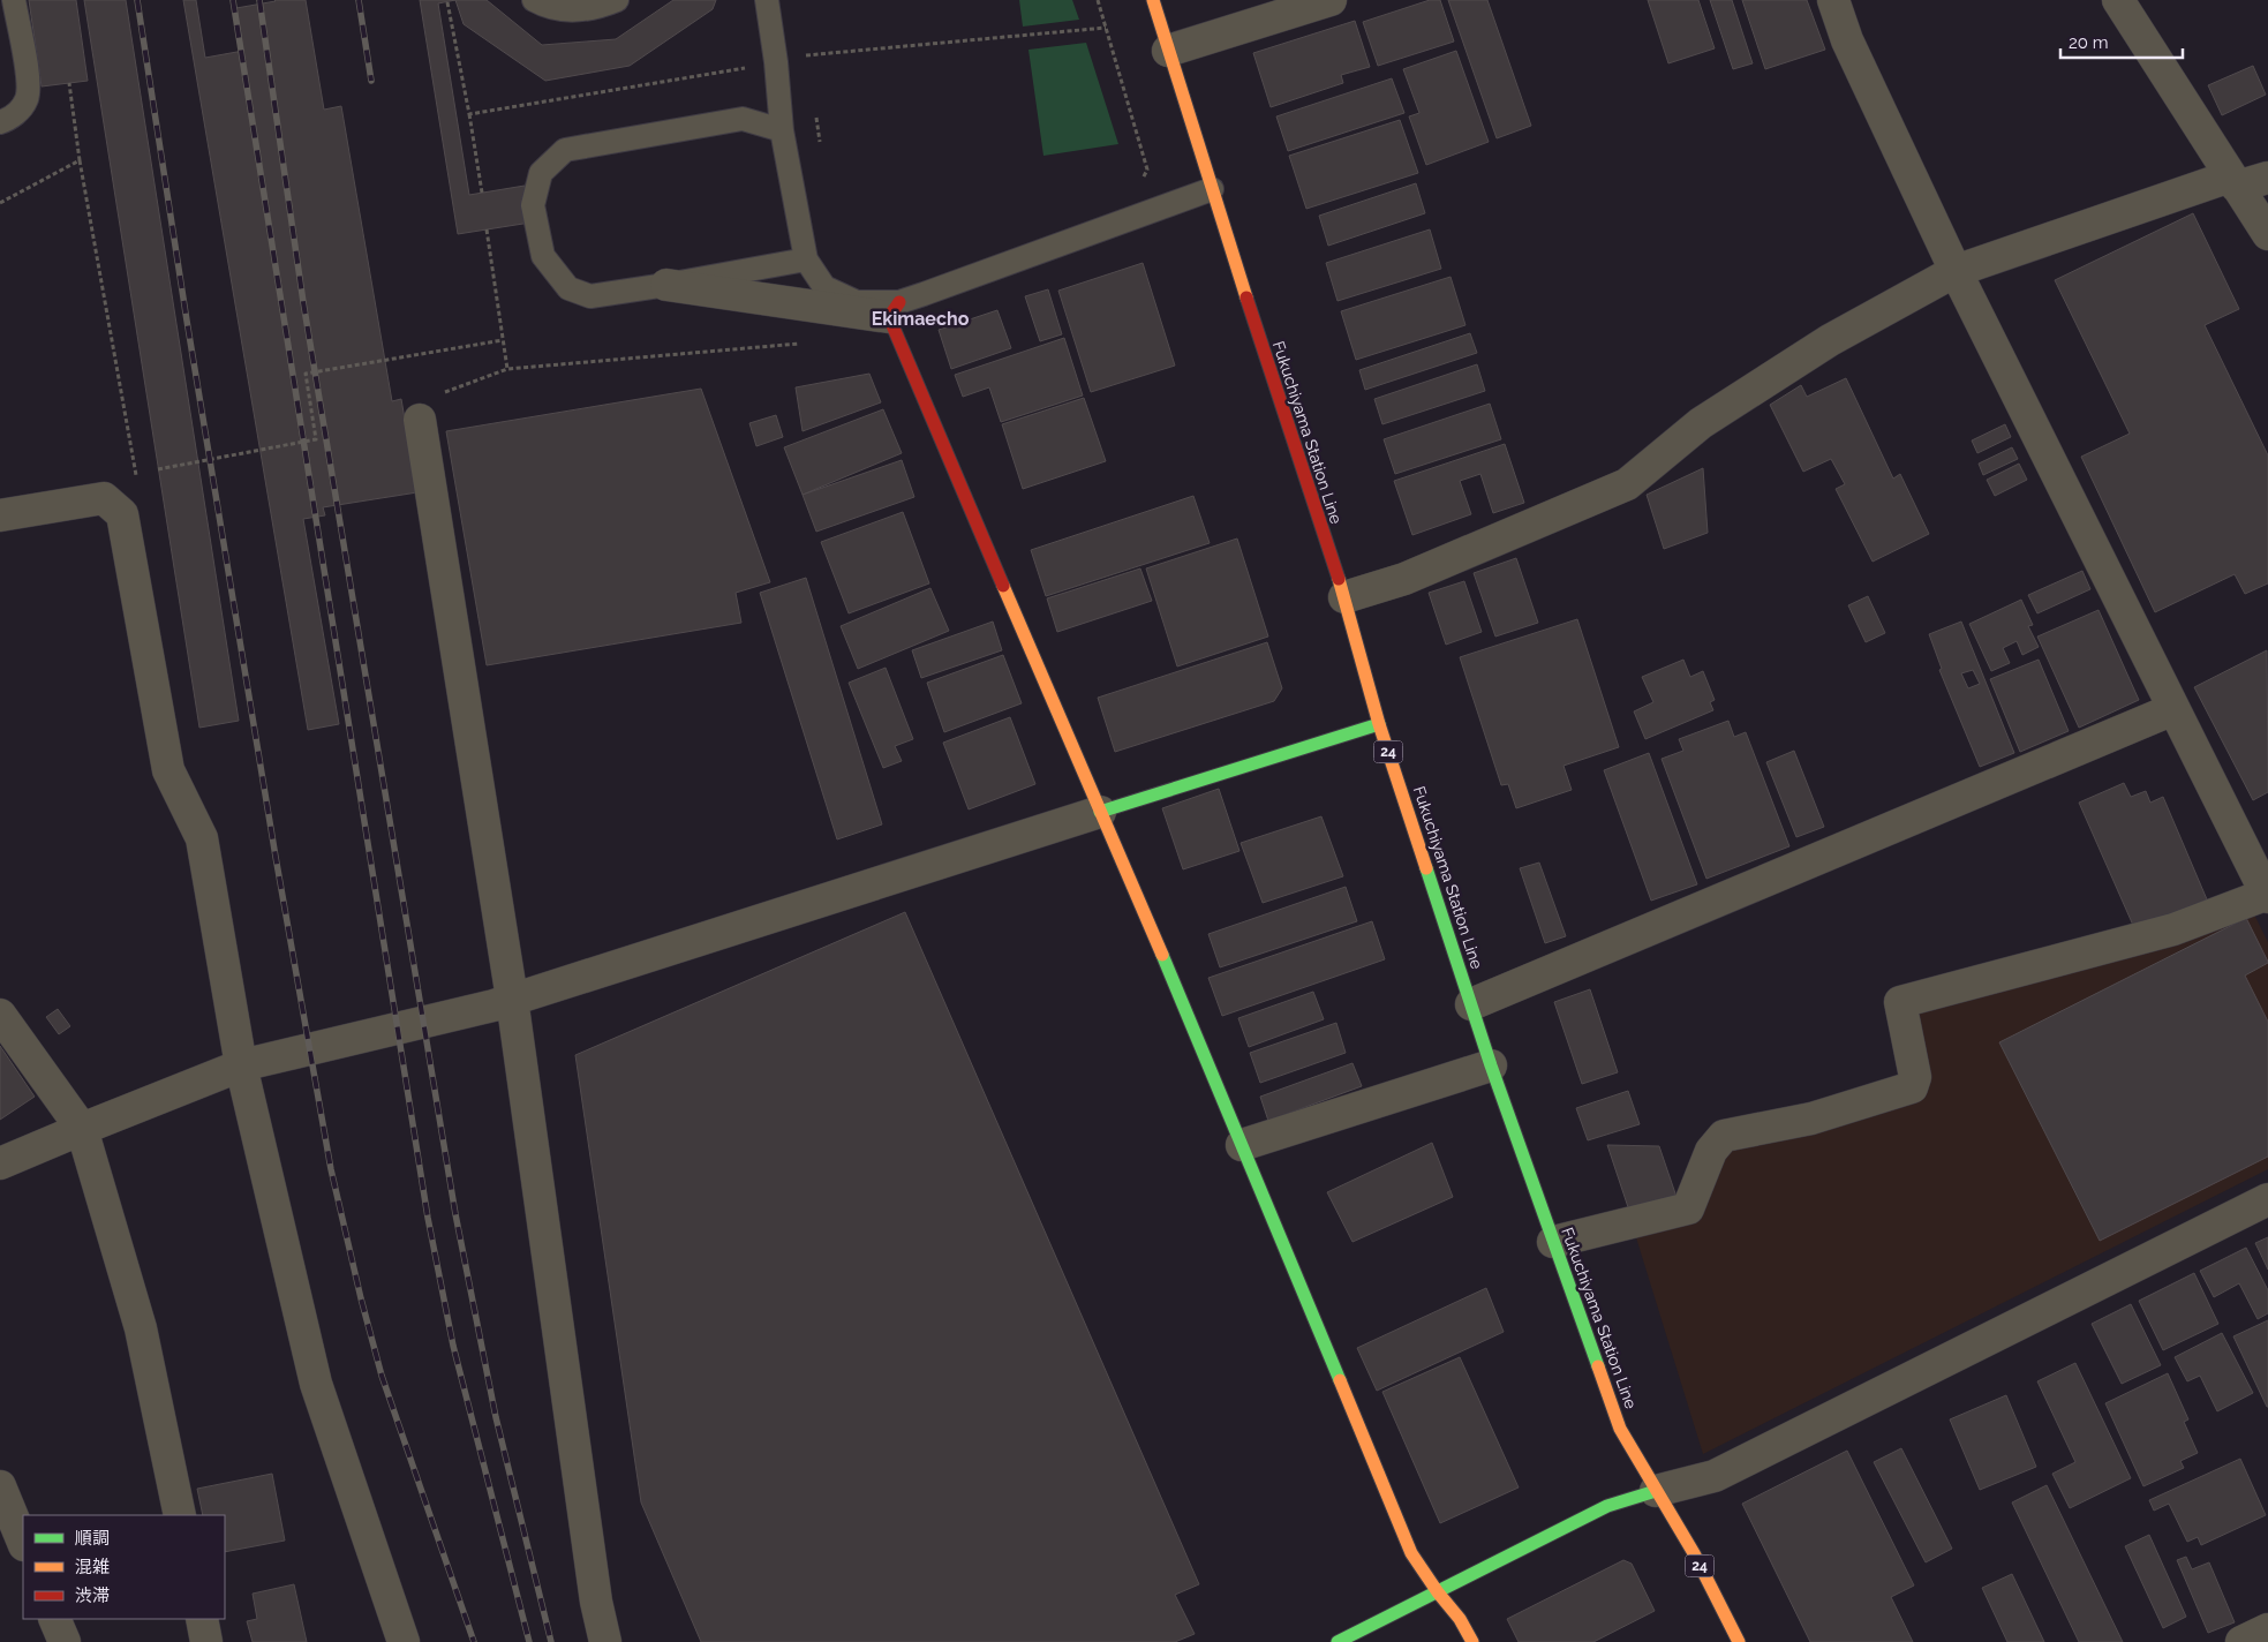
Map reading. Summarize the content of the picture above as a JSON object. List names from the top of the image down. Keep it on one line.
{"streets":{"street":["Fukuchiyama Station Line","24"]},"districts":["Ekimaecho"],"legend":["順調","混雑","渋滞"],"scale_bar":"20 m"}
